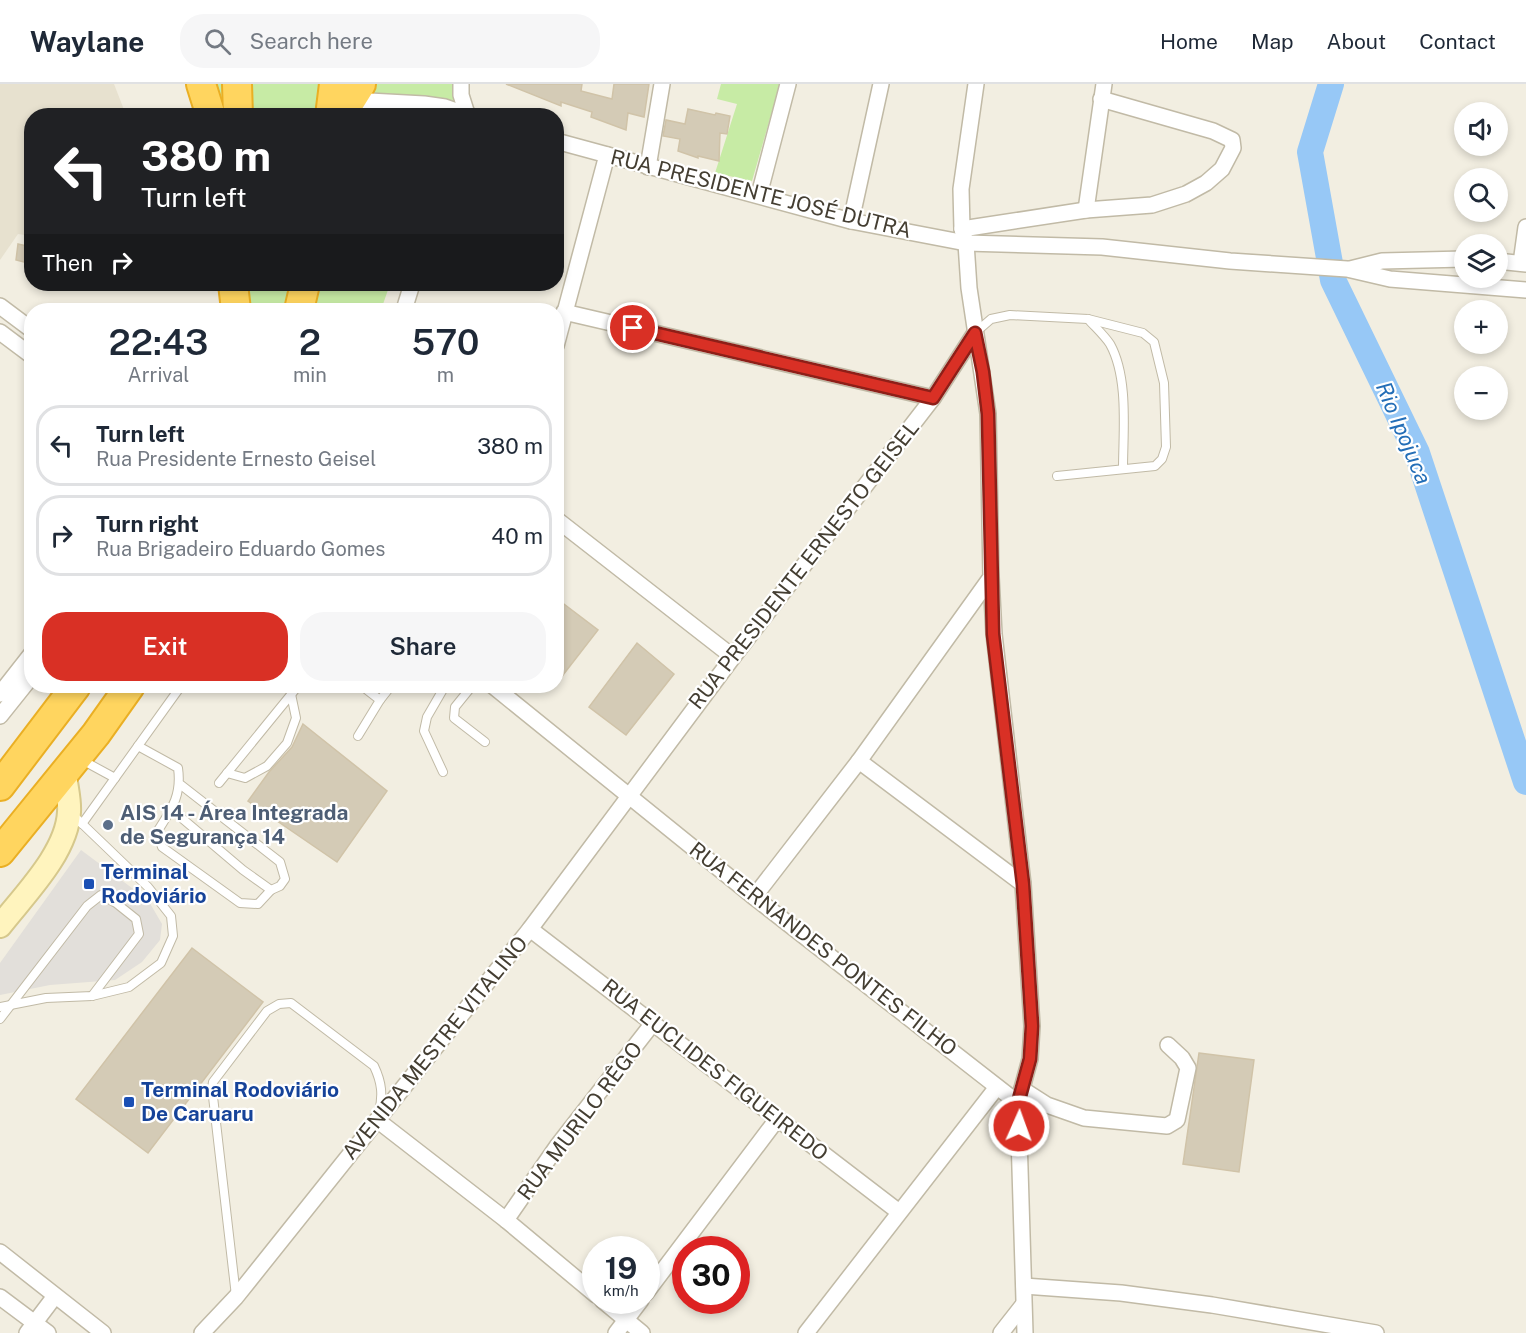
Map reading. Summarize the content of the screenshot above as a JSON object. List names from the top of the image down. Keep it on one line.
{"streets":{"street":["RUA PRESIDENTE JOSÉ DUTRA","RUA PRESIDENTE ERNESTO GEISEL","RUA FERNANDES PONTES FILHO","AVENIDA MESTRE VITALINO","RUA EUCLIDES FIGUEIREDO","RUA MURILO RÊGO"]},"crossings":[["RUA PRESIDENTE ERNESTO GEISEL","RUA FERNANDES PONTES FILHO"],["RUA PRESIDENTE ERNESTO GEISEL","AVENIDA MESTRE VITALINO"],["RUA FERNANDES PONTES FILHO","AVENIDA MESTRE VITALINO"],["AVENIDA MESTRE VITALINO","RUA EUCLIDES FIGUEIREDO"],["RUA EUCLIDES FIGUEIREDO","RUA MURILO RÊGO"]],"water":["Rio Ipojuca"],"places":{"other":["AIS 14 - Área Integrada de Segurança 14"],"transit":["Terminal Rodoviário","Terminal Rodoviário De Caruaru"]},"page":{"header":"Waylane","search":"Search here","nav":["Home","Map","About","Contact"],"map_buttons":["+","−"],"turn":["380 m","Turn left"],"then":"Then","eta":["22:43","Arrival","2","min","570","m"],"list":[{"name":"Turn left","note":"Rua Presidente Ernesto Geisel","value":"380 m"},{"name":"Turn right","note":"Rua Brigadeiro Eduardo Gomes","value":"40 m"}],"buttons":["Exit","Share"],"speed":"19 km/h","limit":"30"}}
